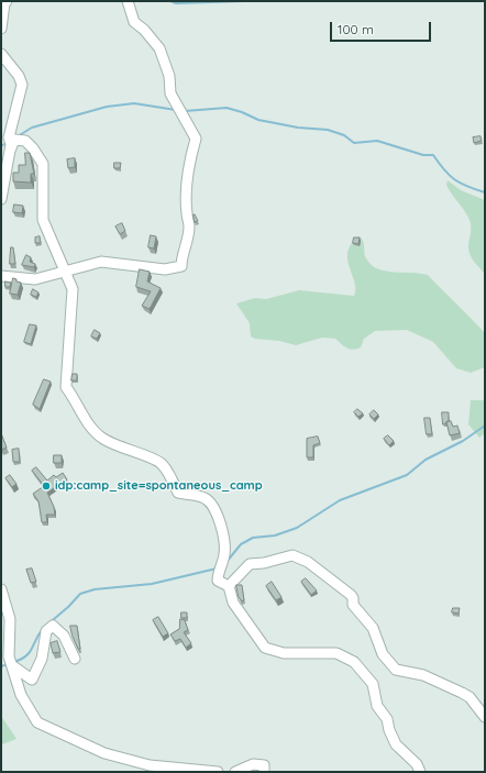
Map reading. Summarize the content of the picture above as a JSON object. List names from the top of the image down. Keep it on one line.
{"places":["idp:camp_site=spontaneous_camp"],"scale_bar":"100 m"}
